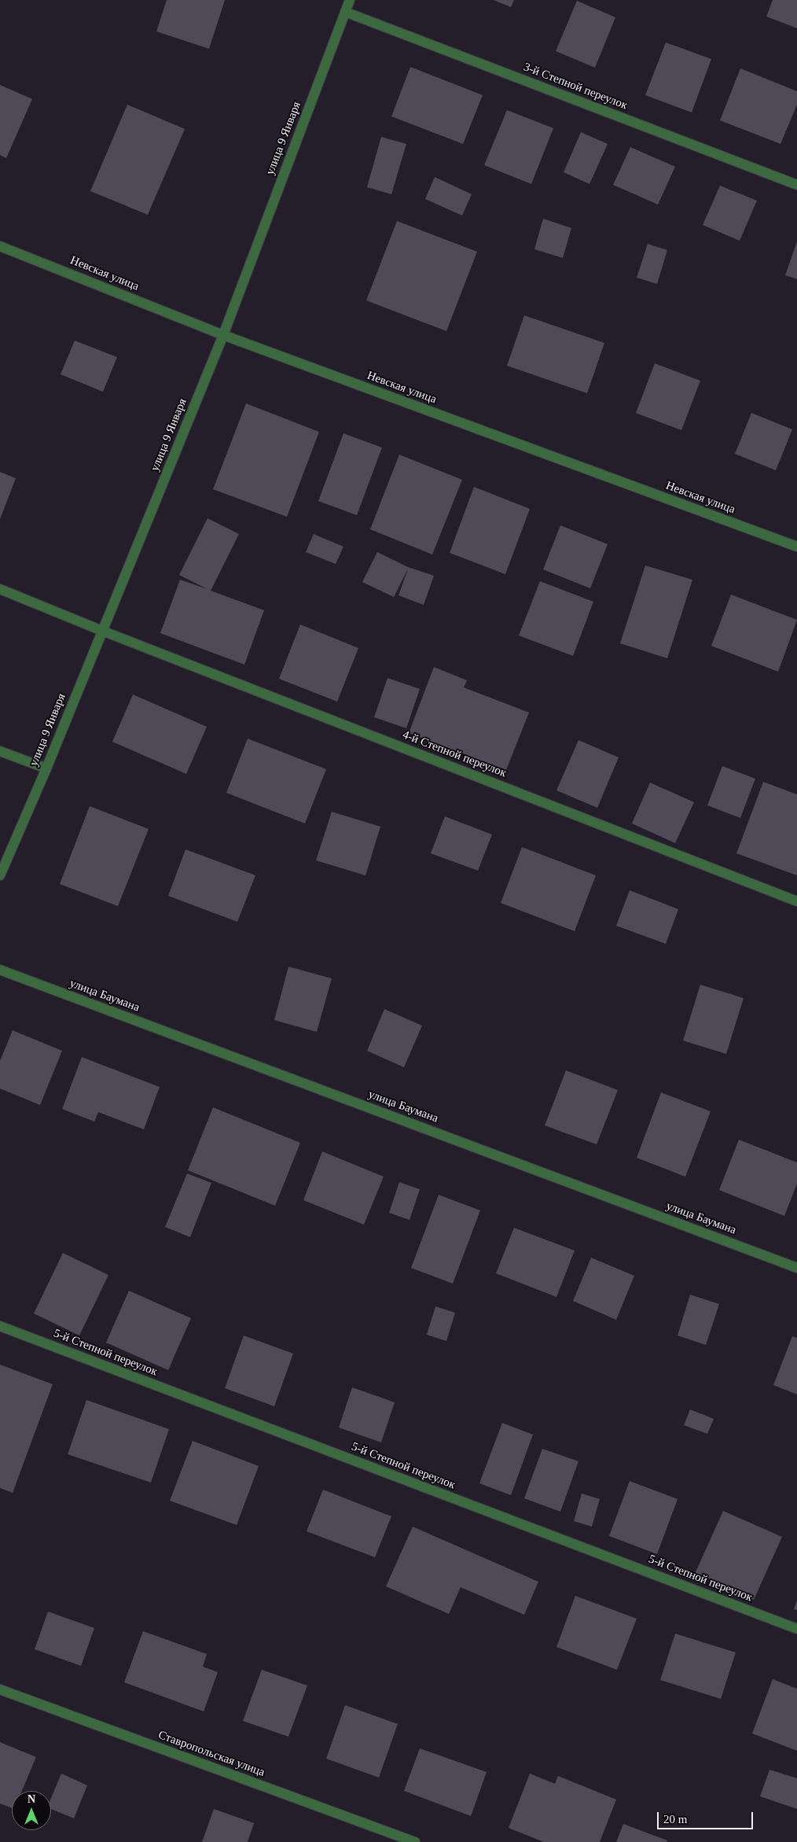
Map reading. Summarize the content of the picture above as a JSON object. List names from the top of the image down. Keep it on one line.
{"streets":{"street":["3-й Степной переулок","улица 9 Января","Невская улица","4-й Степной переулок","улица Баумана","5-й Степной переулок","Ставропольская улица"]},"crossings":[["3-й Степной переулок","улица 9 Января"],["улица 9 Января","Невская улица"],["улица 9 Января","4-й Степной переулок"]],"scale_bar":"20 m","north":"top"}
